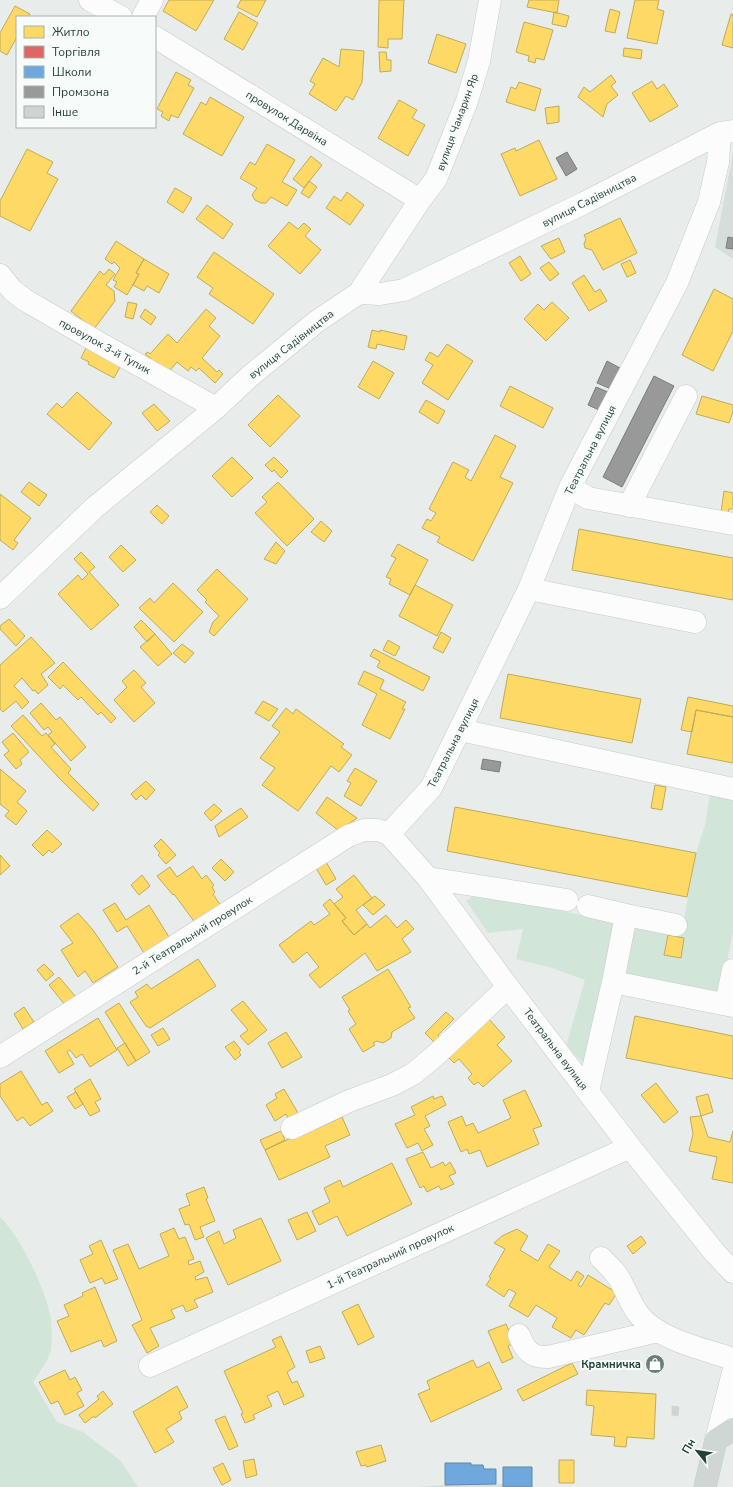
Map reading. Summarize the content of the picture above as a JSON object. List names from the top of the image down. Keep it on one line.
{"streets":{"street":["провулок Дарвіна","вулиця Чамарин Яр","вулиця Садівництва","провулок 3-й Тупик","Театральна вулиця","2-й Театральний провулок","1-й Театральний провулок"]},"crossings":[["провулок Дарвіна","вулиця Чамарин Яр"],["вулиця Чамарин Яр","вулиця Садівництва"],["вулиця Садівництва","провулок 3-й Тупик"],["вулиця Садівництва","Театральна вулиця"],["Театральна вулиця","2-й Театральний провулок"],["Театральна вулиця","1-й Театральний провулок"]],"places":{"shop":["Крамничка"]},"legend":["Житло","Торгівля","Школи","Промзона","Інше"],"north":"top left"}
